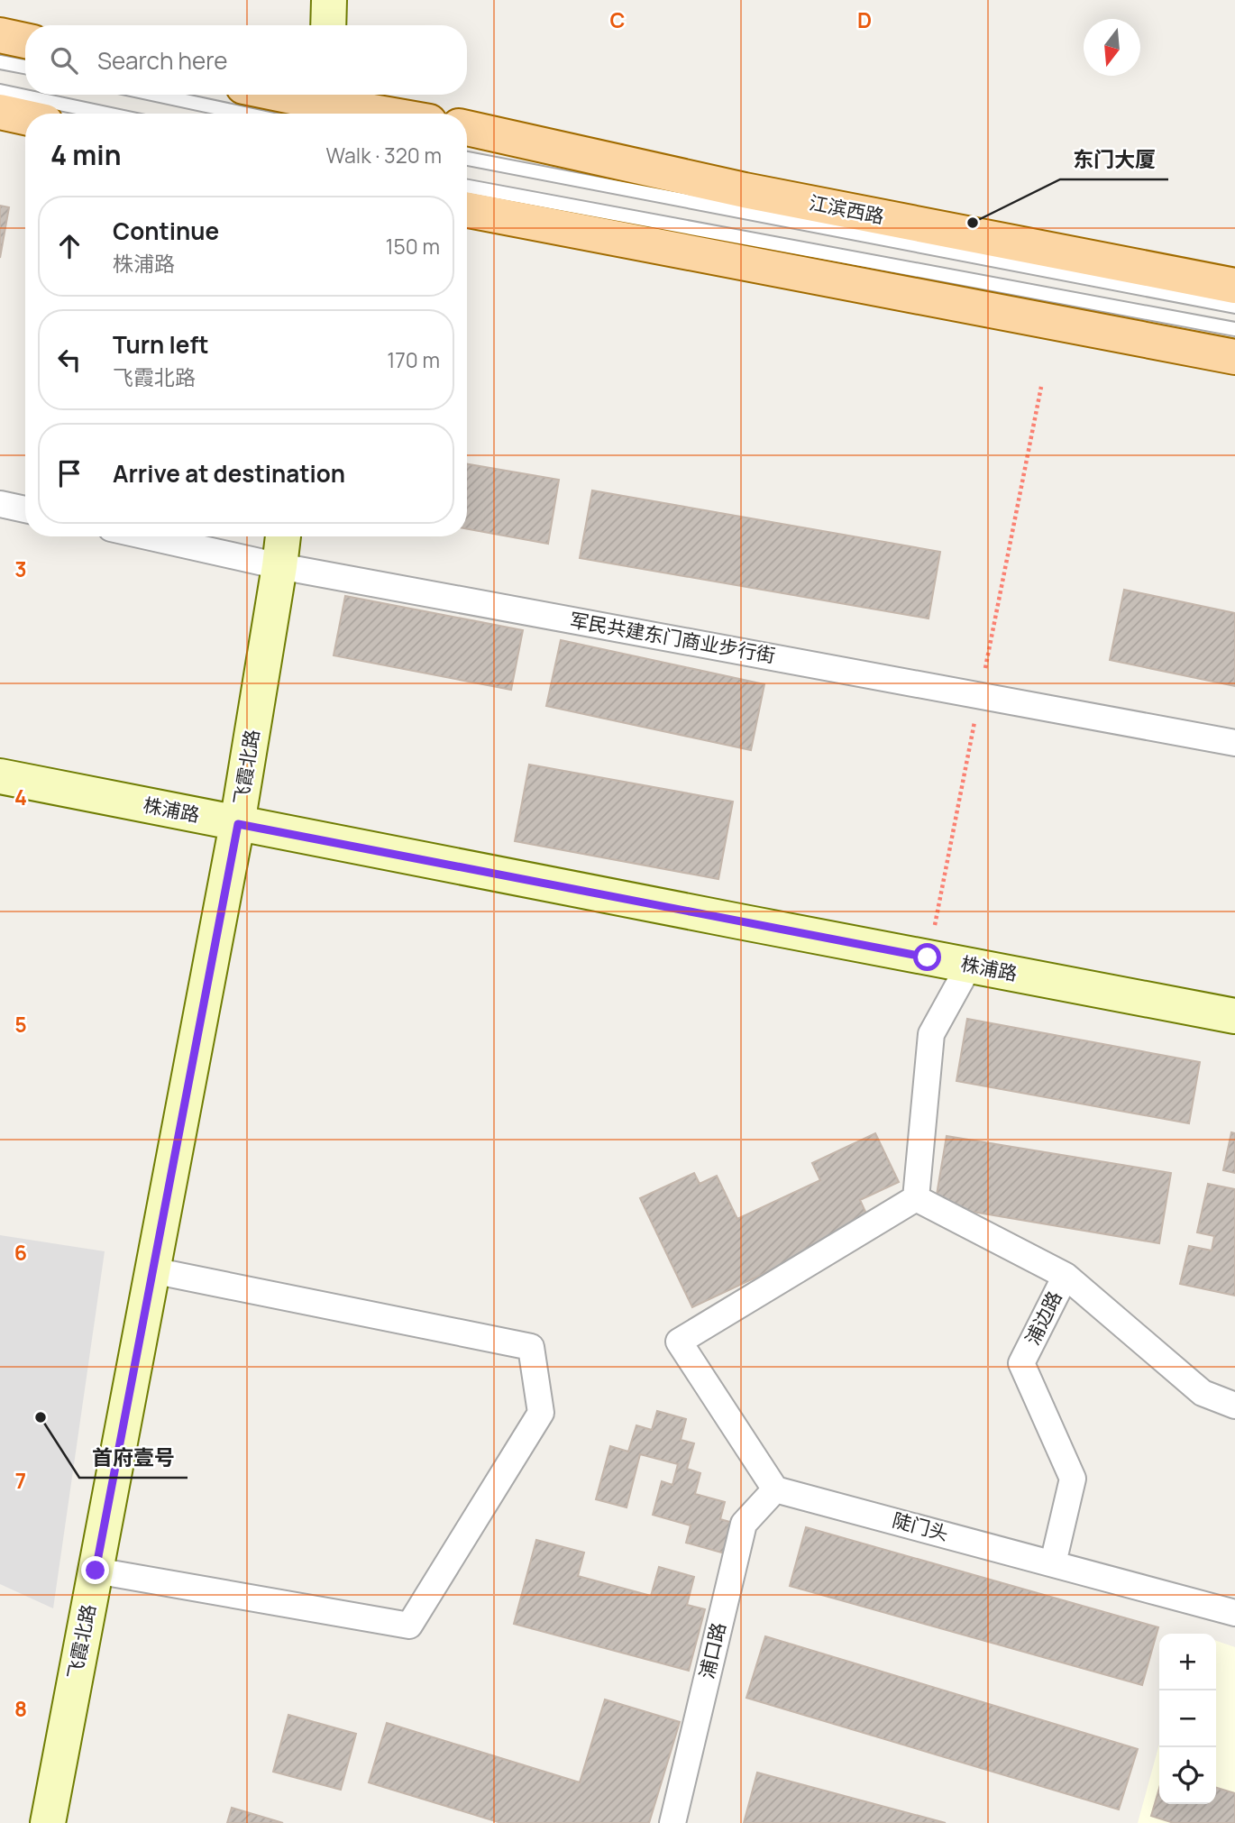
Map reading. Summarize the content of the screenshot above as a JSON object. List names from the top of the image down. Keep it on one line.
{"streets":{"main road":["江滨西路"],"street":["军民共建东门商业步行街","飞霞北路","株浦路","浦边路","陡门头","浦口路"]},"crossings":[["军民共建东门商业步行街","飞霞北路"],["飞霞北路","株浦路"],["浦边路","陡门头"],["陡门头","浦口路"]],"places":["东门大厦","首府壹号"],"north":"bottom","page":{"search":"Search here","heading":["4 min","Walk · 320 m"],"list":[["Continue","株浦路","150 m"],["Turn left","飞霞北路","170 m"],"Arrive at destination"],"map_buttons":["+","−"]},"grid":{"columns":["C","D"],"rows":["3","4","5","6","7","8"]}}
